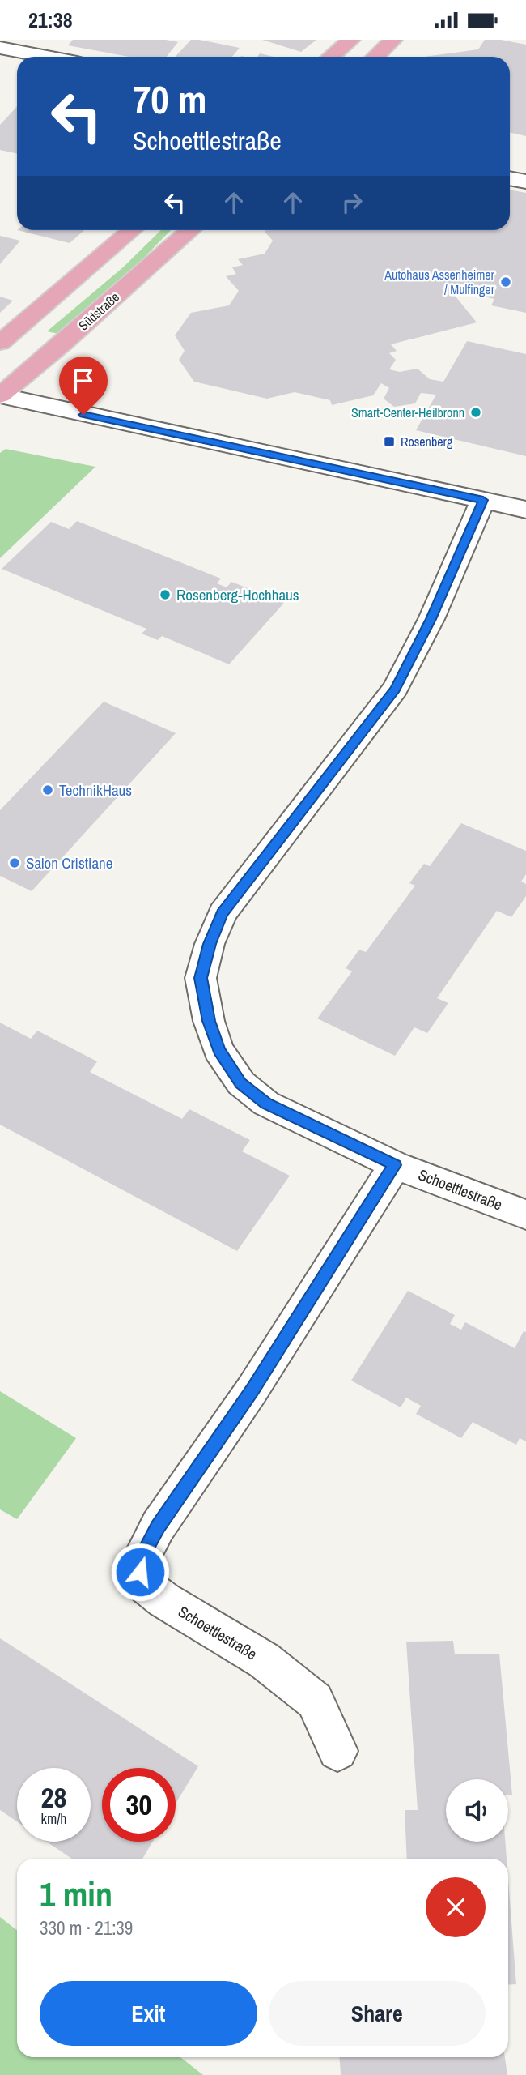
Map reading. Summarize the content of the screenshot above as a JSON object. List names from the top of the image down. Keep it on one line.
{"streets":{"main road":["Südstraße"],"street":["Schoettlestraße"]},"places":{"other":["Autohaus Assenheimer / Mulfinger","Smart-Center-Heilbronn","Rosenberg-Hochhaus","TechnikHaus","Salon Cristiane"],"transit":["Rosenberg"]},"page":{"status":"21:38","turn":["70 m","Schoettlestraße"],"speed":"28 km/h","limit":"30","heading":["1 min","330 m · 21:39"],"buttons":["Exit","Share"]}}
